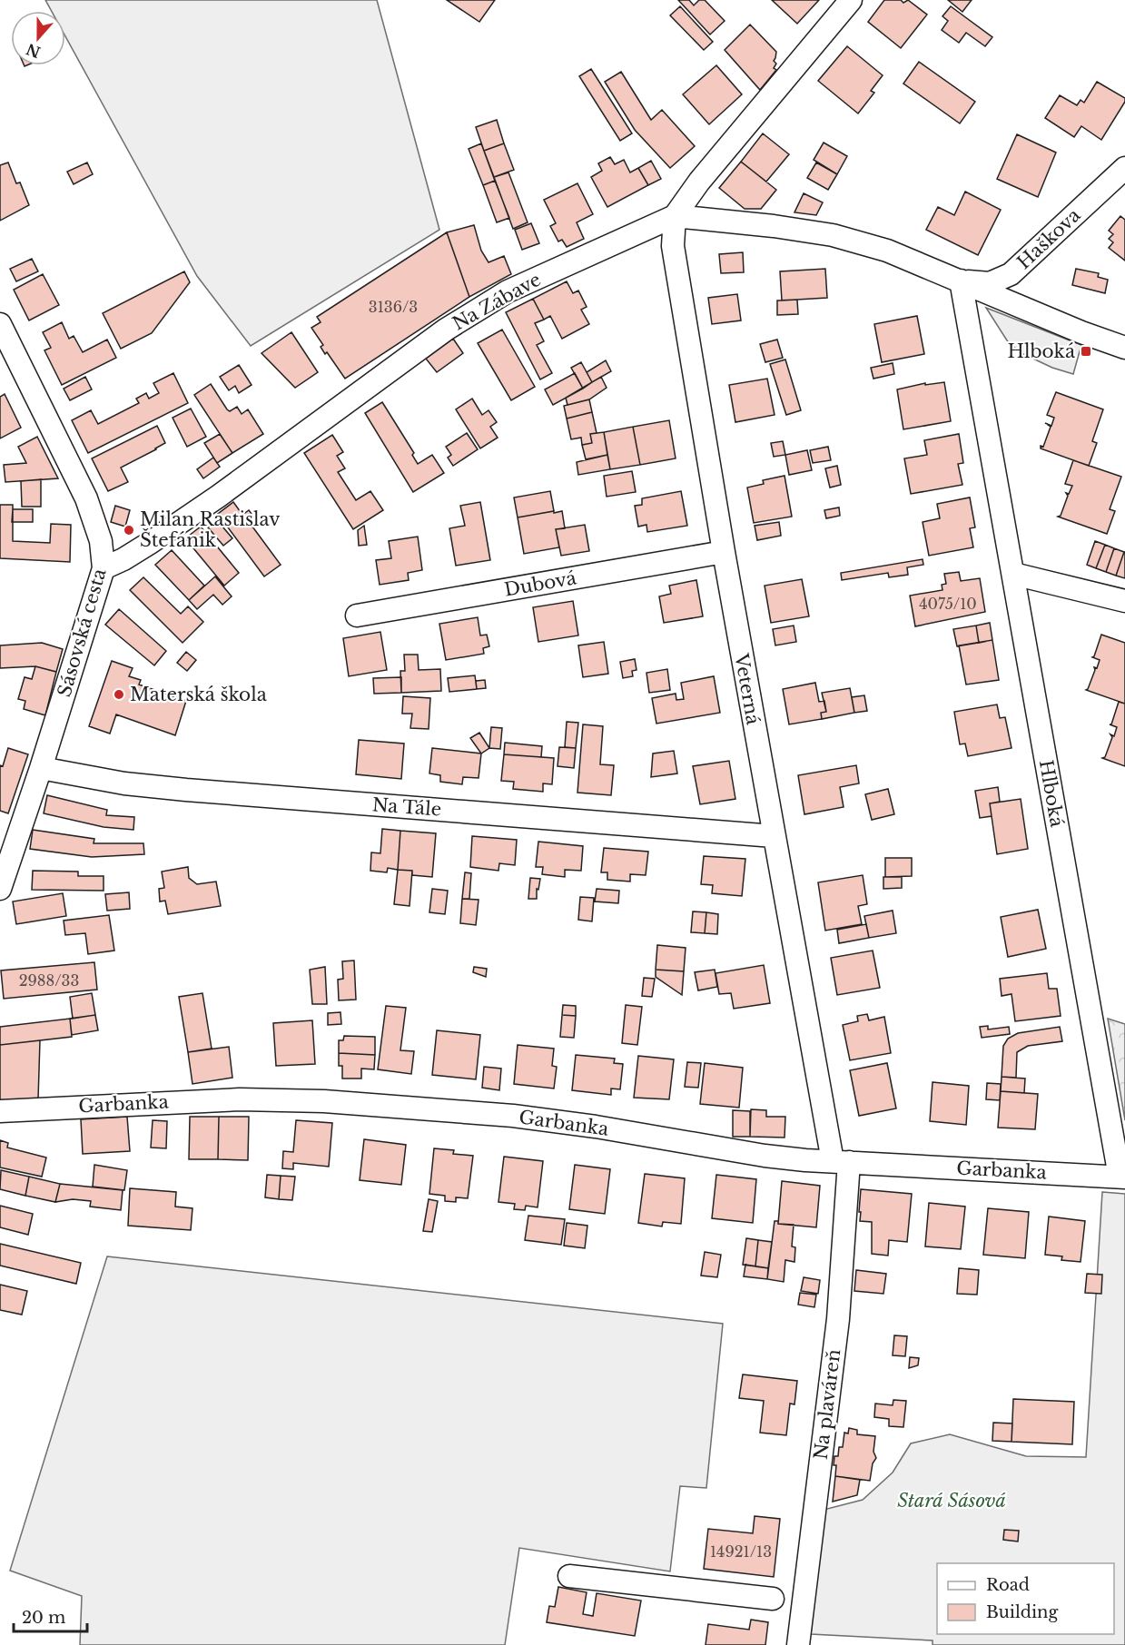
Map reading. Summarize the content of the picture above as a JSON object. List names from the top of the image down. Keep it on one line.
{"streets":{"street":["Haškova","Na Zábave","Dubová","Sásovská cesta","Veterná","Hlboká","Na Tále","Garbanka","Na plaváreň"]},"crossings":[["Haškova","Hlboká"],["Na Zábave","Sásovská cesta"],["Na Zábave","Veterná"],["Dubová","Veterná"],["Sásovská cesta","Na Tále"],["Veterná","Na Tále"],["Veterná","Garbanka"],["Veterná","Na plaváreň"],["Hlboká","Garbanka"],["Garbanka","Na plaváreň"]],"parks":["Stará Sásová"],"places":{"transit":["Hlboká"],"other":["Milan Rastislav Štefánik","Materská škola"]},"house_numbers":["3136/3","4075/10","2988/33","14921/13"],"legend":["Road","Building"],"scale_bar":"20 m","north":"bottom"}
